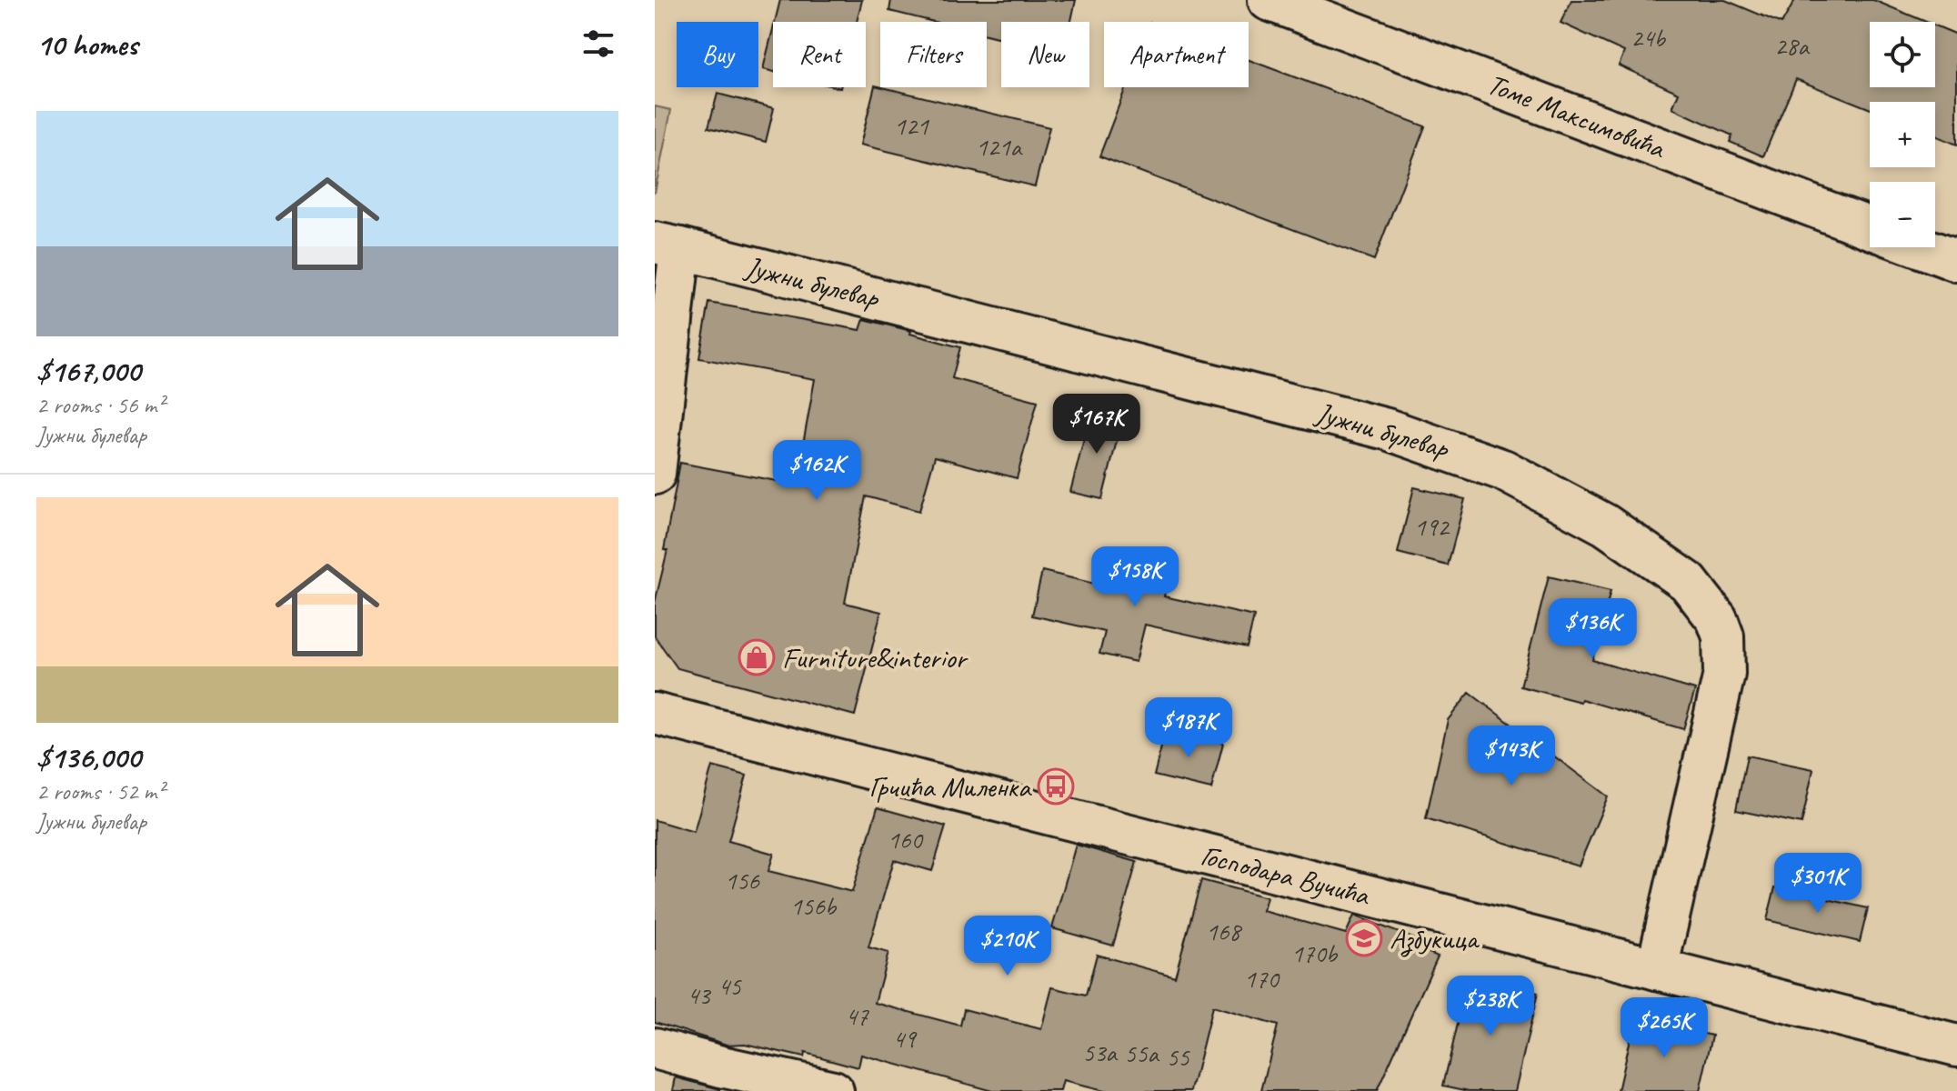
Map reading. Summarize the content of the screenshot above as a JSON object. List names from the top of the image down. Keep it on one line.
{"streets":{"street":["Томе Максимовића","Јужни булевар","Господара Вучића"]},"crossings":[["Јужни булевар","Господара Вучића"]],"places":{"shop":["Furniture&interior"],"bus stop":["Грчића Миленка"],"school or university":["Азбукица"]},"house_numbers":["24b","28a","121","121a","192","160","156","156b","168","170b","170","45","43","47","49","53a","55a","55"],"page":{"heading":"10 homes","map_buttons":["+","−"],"chip":["Buy","Rent","Filters","New","Apartment"],"list":[{"name":"$167,000","note":"2 rooms · 56 m² · Јужни булевар"},{"name":"$136,000","note":"2 rooms · 52 m² · Јужни булевар"}],"price":["$167K","$162K","$158K","$136K","$187K","$143K","$301K","$210K","$238K","$265K"]}}
